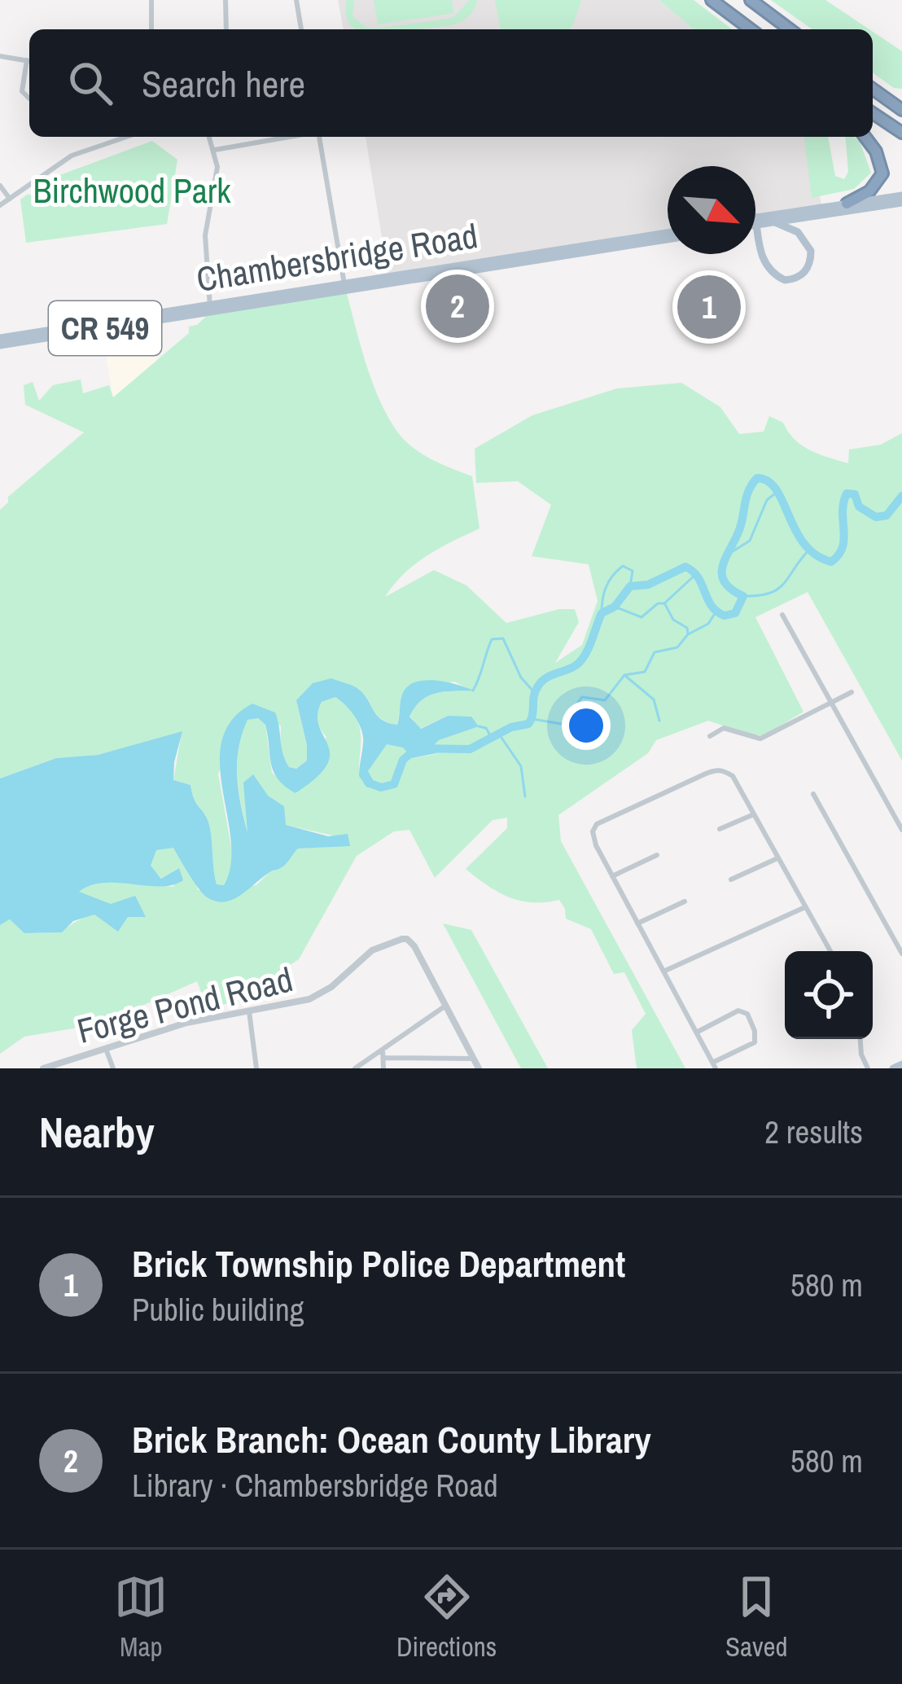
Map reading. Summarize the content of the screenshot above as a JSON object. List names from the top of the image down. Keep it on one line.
{"streets":{"main road":["Chambersbridge Road","CR 549"],"street":["Forge Pond Road"]},"parks":["Birchwood Park"],"north":"bottom right","page":{"search":"Search here","pins":["2","1"],"heading":["Nearby","2 results"],"list":[{"mark":"1","name":"Brick Township Police Department","note":"Public building","value":"580 m"},{"mark":"2","name":"Brick Branch: Ocean County Library","note":"Library · Chambersbridge Road","value":"580 m"}],"nav":["Map","Directions","Saved"]}}
